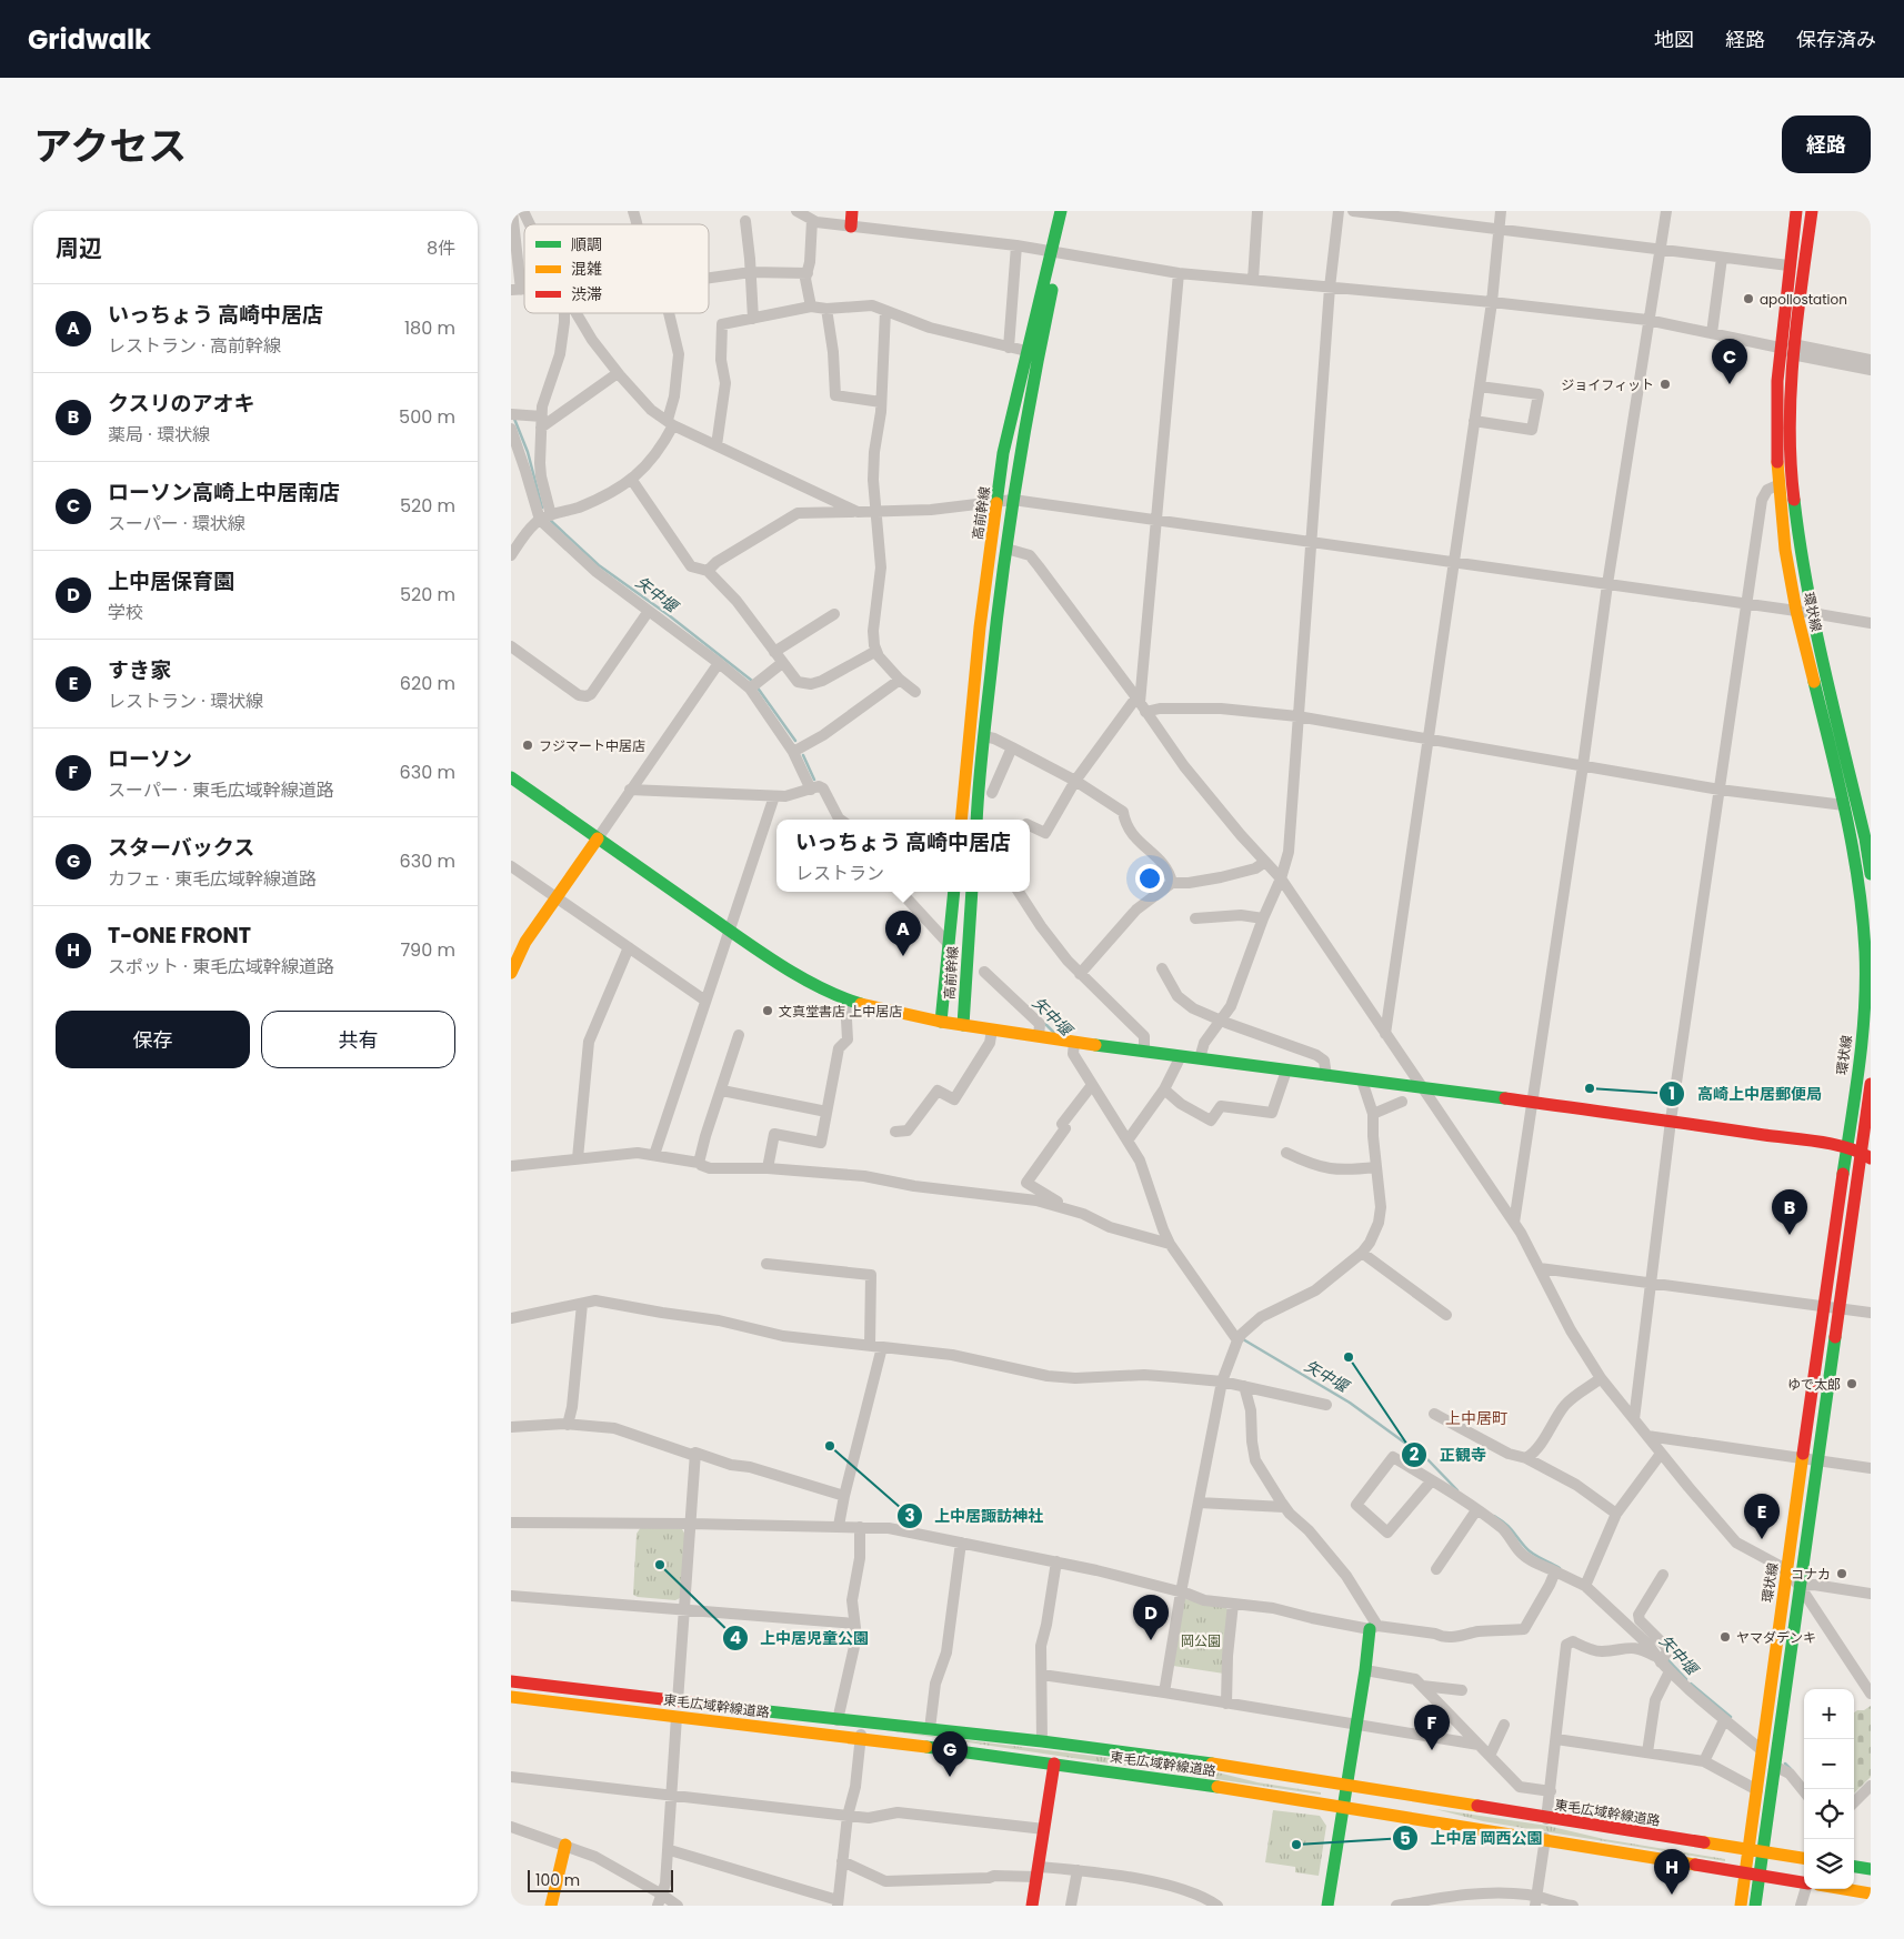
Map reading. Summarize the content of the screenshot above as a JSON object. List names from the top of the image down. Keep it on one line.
{"streets":{"main road":["高前幹線","環状線","東毛広域幹線道路"]},"crossings":[["環状線","東毛広域幹線道路"]],"districts":["上中居町"],"water":["矢中堰"],"parks":["岡公園"],"places":["apollostation","ジョイフィット","フジマート中居店","文真堂書店 上中居店","高崎上中居郵便局","正観寺","ゆで太郎","上中居諏訪神社","上中居児童公園","コナカ","ヤマダデンキ","上中居 岡西公園"],"legend":["順調","混雑","渋滞"],"scale_bar":"100 m","page":{"header":"Gridwalk","nav":["地図","経路","保存済み"],"title":"アクセス","buttons":["経路",["保存","共有"]],"heading":["周辺","8件"],"list":[{"mark":"A","name":"いっちょう 高崎中居店","note":"レストラン · 高前幹線","value":"180 m"},{"mark":"B","name":"クスリのアオキ","note":"薬局 · 環状線","value":"500 m"},{"mark":"C","name":"ローソン高崎上中居南店","note":"スーパー · 環状線","value":"520 m"},{"mark":"D","name":"上中居保育園","note":"学校","value":"520 m"},{"mark":"E","name":"すき家","note":"レストラン · 環状線","value":"620 m"},{"mark":"F","name":"ローソン","note":"スーパー · 東毛広域幹線道路","value":"630 m"},{"mark":"G","name":"スターバックス","note":"カフェ · 東毛広域幹線道路","value":"630 m"},{"mark":"H","name":"T-ONE FRONT","note":"スポット · 東毛広域幹線道路","value":"790 m"}],"pins":["C","A","B","E","D","F","G","H"],"popup":["いっちょう 高崎中居店","レストラン"],"map_buttons":["+","−"],"scale":"100 m"}}
